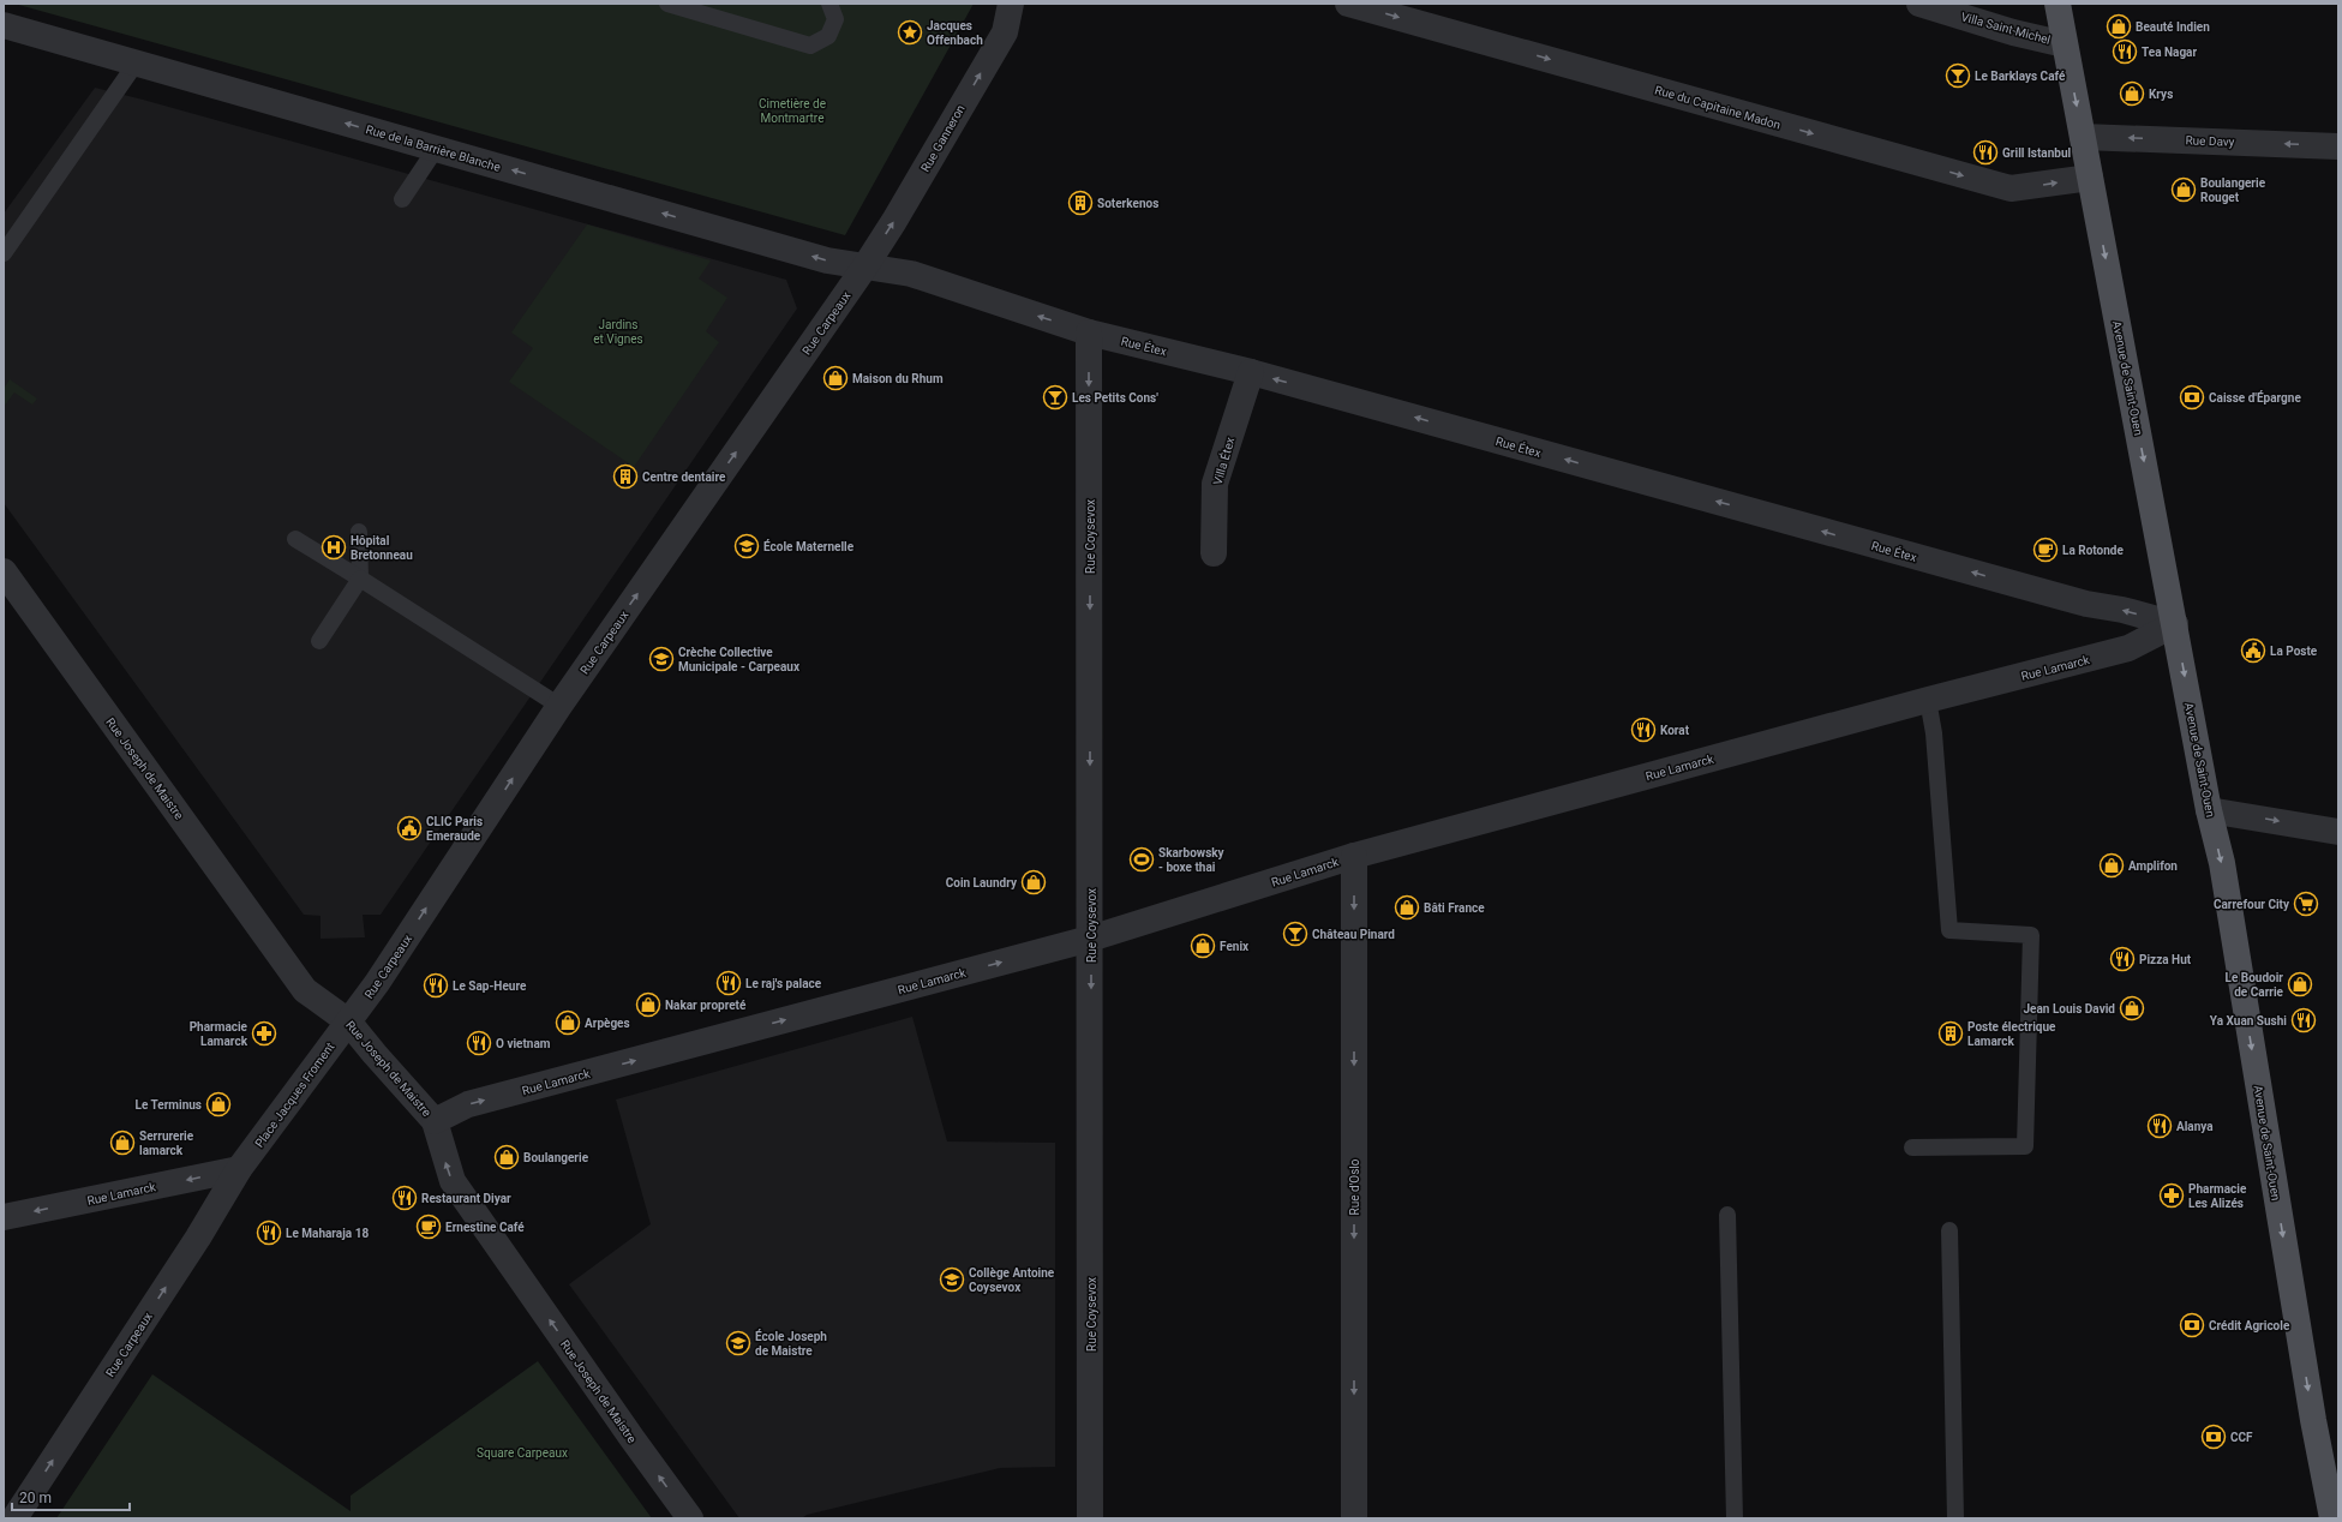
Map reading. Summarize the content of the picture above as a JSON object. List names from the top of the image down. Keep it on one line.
{"streets":{"main road":["Avenue de Saint-Ouen"],"street":["Villa Saint-Michel","Rue du Capitaine Madon","Rue Ganneron","Rue Davy","Rue de la Barrière Blanche","Rue Carpeaux","Rue Étex","Villa Étex","Rue Coysevox","Rue Lamarck","Rue Joseph de Maistre","Place Jacques Froment","Rue d'Oslo"]},"crossings":[["Villa Saint-Michel","Avenue de Saint-Ouen"],["Rue du Capitaine Madon","Avenue de Saint-Ouen"],["Rue Ganneron","Rue de la Barrière Blanche"],["Rue Ganneron","Rue Carpeaux"],["Rue Ganneron","Rue Étex"],["Rue Davy","Avenue de Saint-Ouen"],["Rue de la Barrière Blanche","Rue Carpeaux"],["Rue de la Barrière Blanche","Rue Étex"],["Rue Carpeaux","Rue Étex"],["Rue Carpeaux","Rue Lamarck"],["Rue Carpeaux","Rue Joseph de Maistre"],["Rue Carpeaux","Place Jacques Froment"],["Rue Étex","Avenue de Saint-Ouen"],["Rue Étex","Villa Étex"],["Rue Étex","Rue Coysevox"],["Rue Étex","Rue Lamarck"],["Avenue de Saint-Ouen","Rue Lamarck"],["Rue Coysevox","Rue Lamarck"],["Rue Lamarck","Rue Joseph de Maistre"],["Rue Lamarck","Place Jacques Froment"],["Rue Lamarck","Rue d'Oslo"],["Rue Joseph de Maistre","Place Jacques Froment"]],"one_way":["Rue du Capitaine Madon","Rue Ganneron","Rue Davy","Rue de la Barrière Blanche","Rue Carpeaux","Rue Étex","Avenue de Saint-Ouen","Rue Coysevox","Rue Joseph de Maistre","Rue d'Oslo"],"parks":["Cimetière de Montmartre","Jardins et Vignes","Square Carpeaux"],"places":{"shop":["Beauté Indien","Krys","Boulangerie Rouget","Maison du Rhum","Amplifon","Coin Laundry","Bâti France","Fenix","Le Boudoir de Carrie","Nakar propreté","Jean Louis David","Arpèges","Le Terminus","Serrurerie lamarck","Boulangerie"],"place":["Jacques Offenbach"],"restaurant":["Tea Nagar","Grill Istanbul","Korat","Pizza Hut","Le raj's palace","Le Sap-Heure","Ya Xuan Sushi","O vietnam","Alanya","Restaurant Diyar","Le Maharaja 18"],"bar":["Le Barklays Café","Les Petits Cons'","Château Pinard"],"building":["Soterkenos","Centre dentaire","Poste électrique Lamarck"],"bank":["Caisse d'Épargne","Crédit Agricole","CCF"],"school or university":["École Maternelle","Crèche Collective Municipale - Carpeaux","Collège Antoine Coysevox","École Joseph de Maistre"],"hospital":["Hôpital Bretonneau"],"cafe":["La Rotonde","Ernestine Café"],"public building":["La Poste","CLIC Paris Emeraude"],"sports":["Skarbowsky - boxe thai"],"supermarket":["Carrefour City"],"pharmacy":["Pharmacie Lamarck","Pharmacie Les Alizés"]},"scale_bar":"20 m"}
